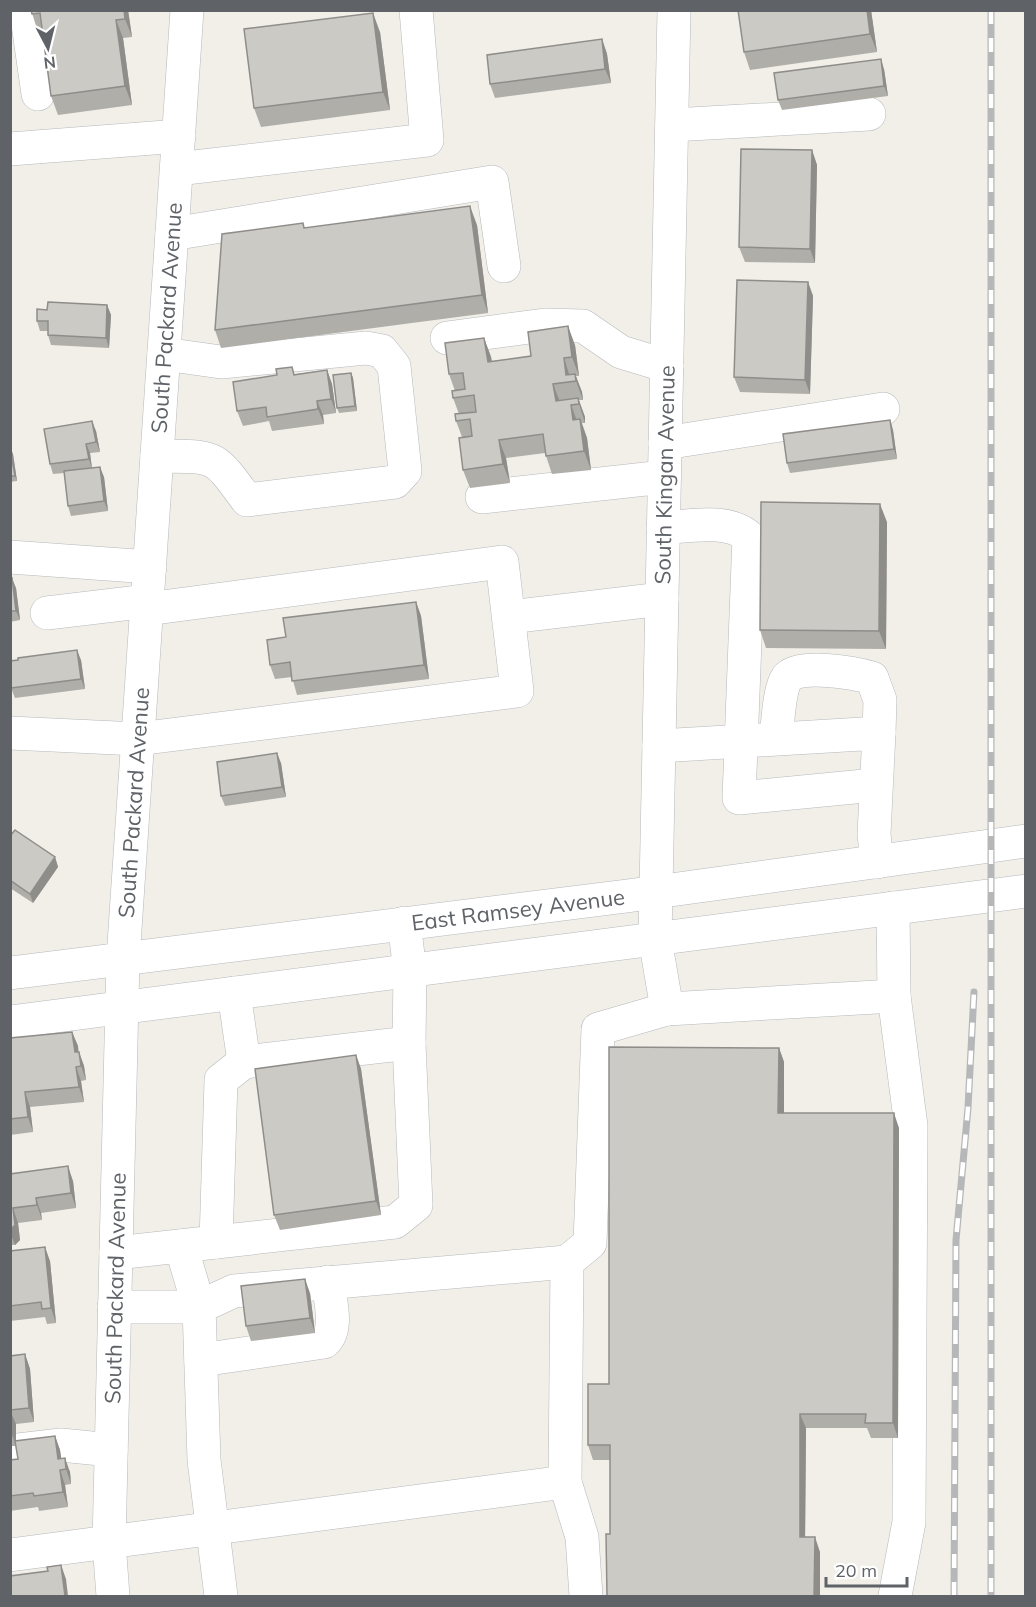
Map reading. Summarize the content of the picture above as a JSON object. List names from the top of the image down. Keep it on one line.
{"streets":{"street":["South Packard Avenue","South Kingan Avenue","East Ramsey Avenue"]},"crossings":[["South Packard Avenue","East Ramsey Avenue"],["South Kingan Avenue","East Ramsey Avenue"]],"scale_bar":"20 m","north":"bottom"}
